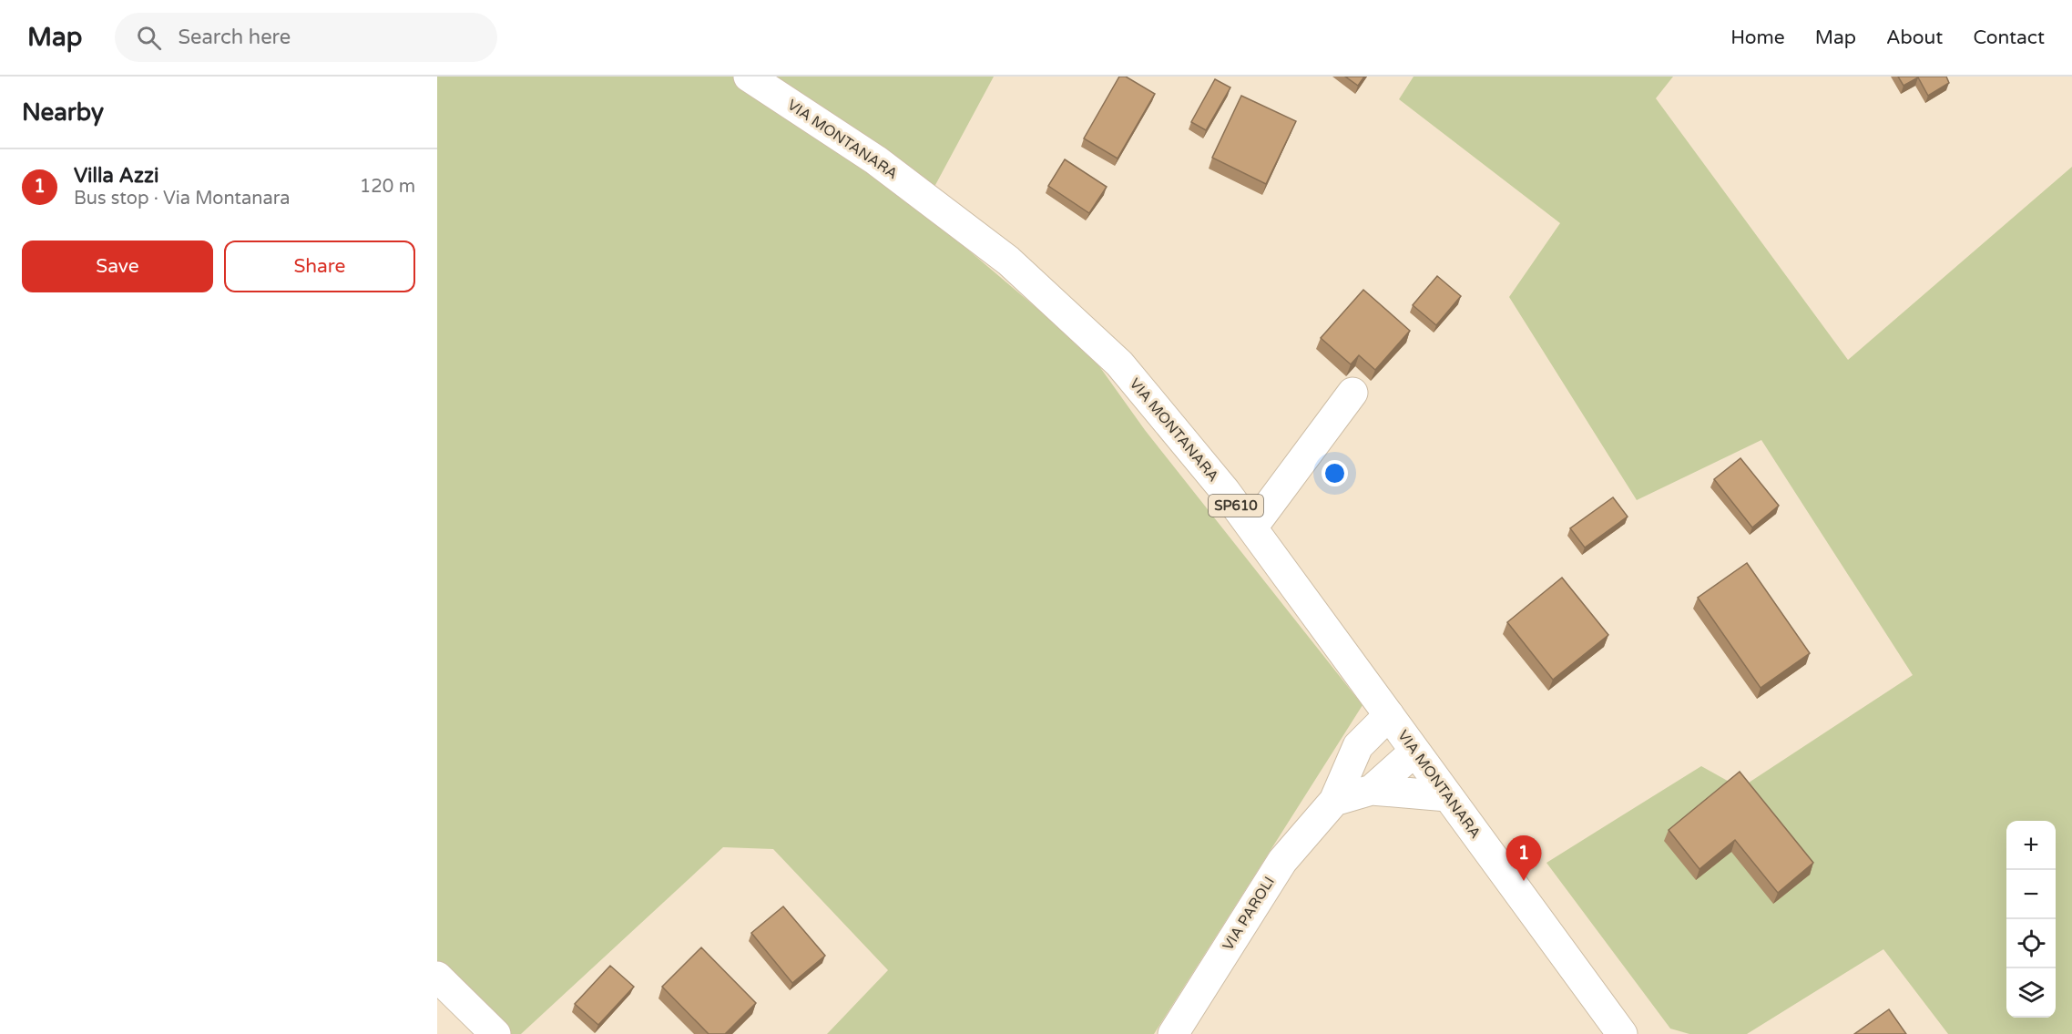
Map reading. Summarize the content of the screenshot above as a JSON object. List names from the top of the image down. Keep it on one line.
{"streets":{"main road":["VIA MONTANARA","SP610","VIA PAROLI"]},"crossings":[["VIA MONTANARA","VIA PAROLI"]],"page":{"header":"Map","search":"Search here","nav":["Home","Map","About","Contact"],"heading":"Nearby","list":[{"mark":"1","name":"Villa Azzi","note":"Bus stop · Via Montanara","value":"120 m"}],"buttons":["Save","Share"],"map_buttons":["+","−"],"pins":"1"}}
